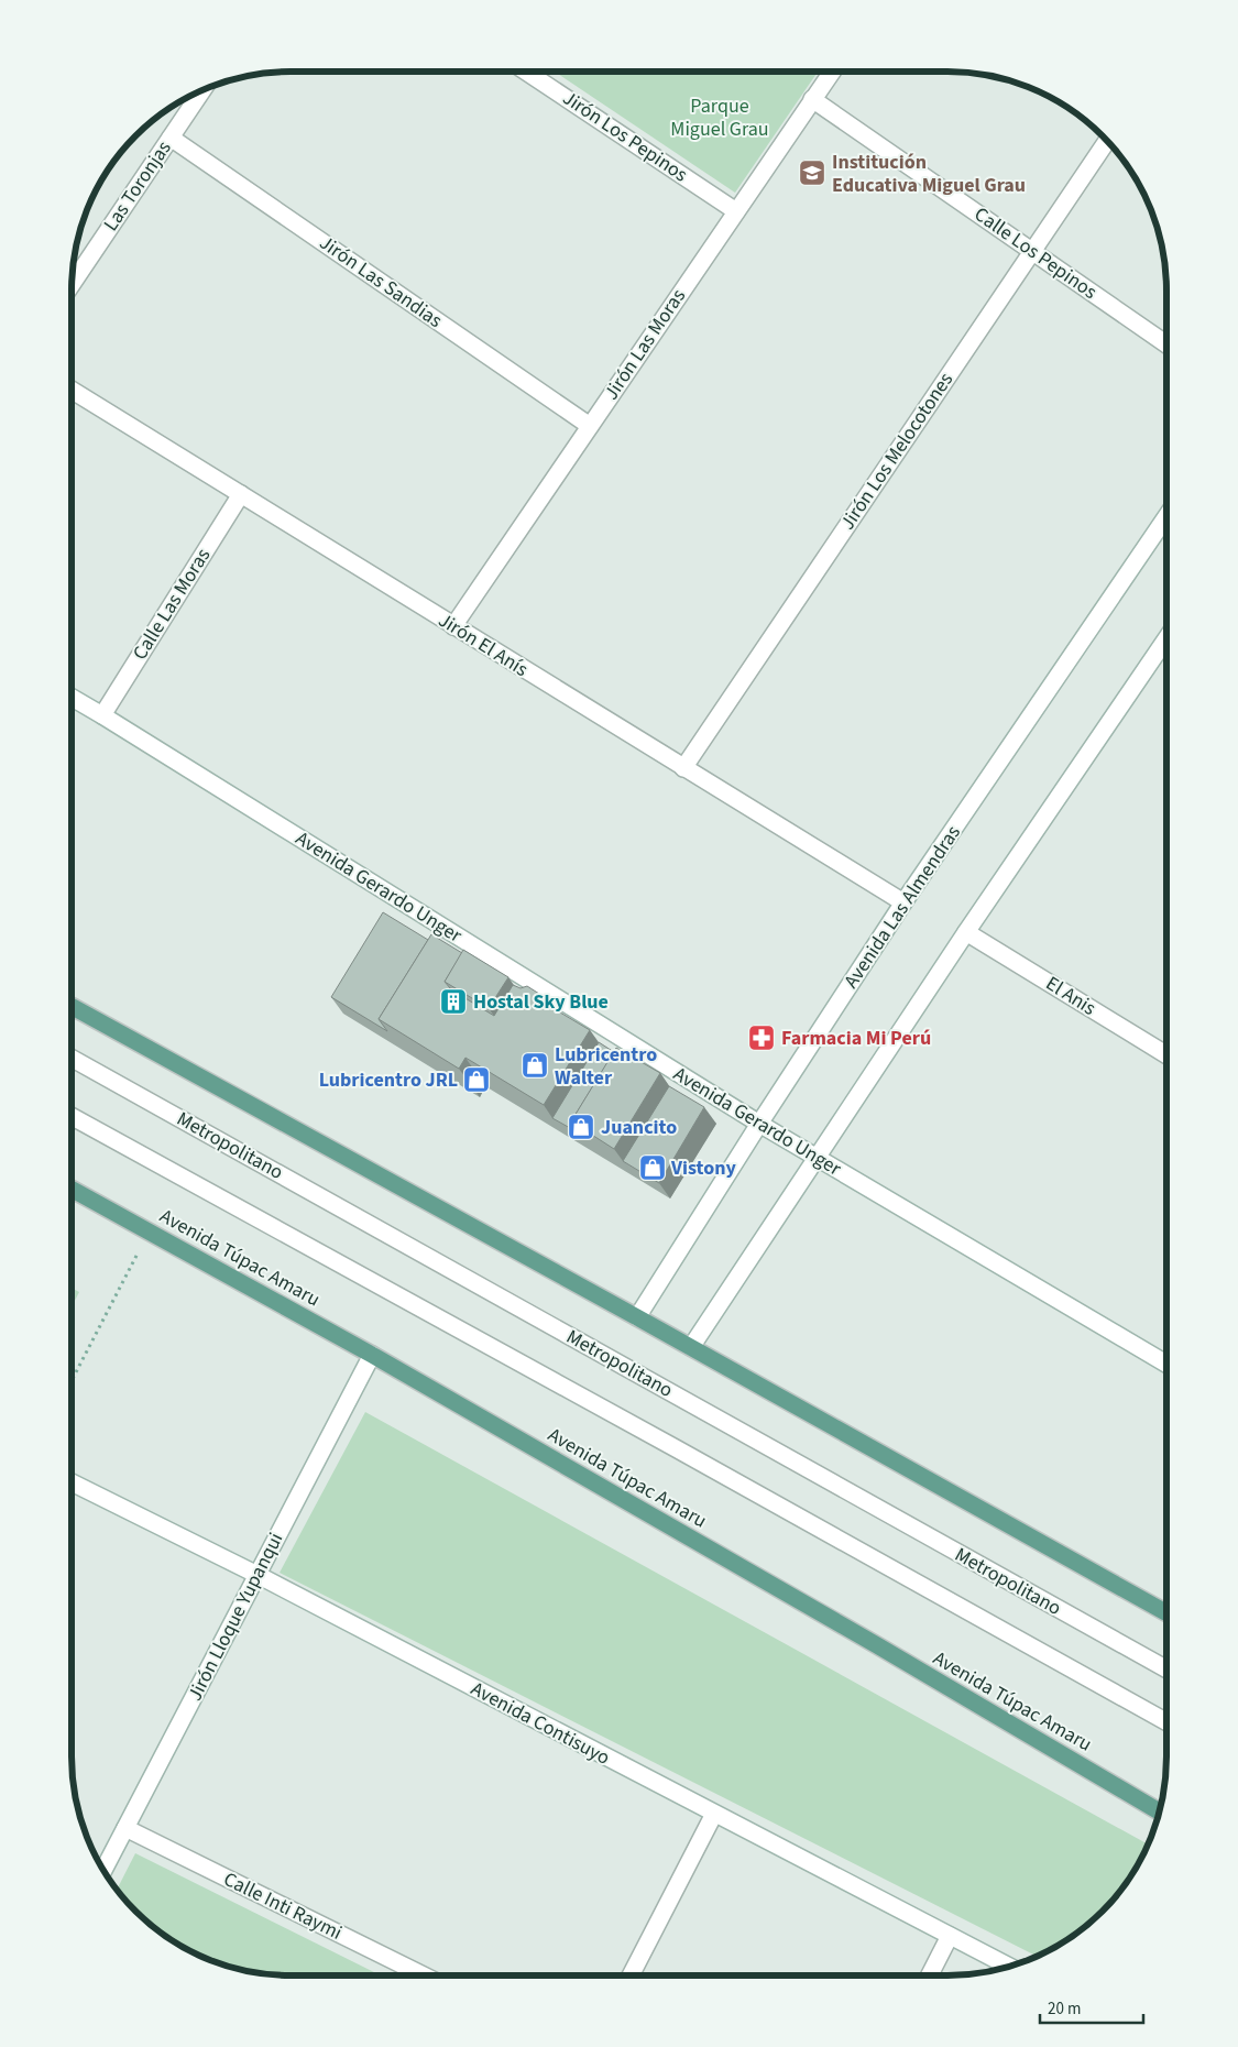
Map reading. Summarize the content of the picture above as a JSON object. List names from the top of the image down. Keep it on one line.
{"streets":{"main road":["Avenida Túpac Amaru"],"street":["Jirón Los Pepinos","Las Toronjas","Calle Los Pepinos","Jirón Las Sandias","Jirón Las Moras","Jirón Los Melocotones","Calle Las Moras","Jirón El Anís","Avenida Gerardo Unger","Avenida Las Almendras","El Anis","Metropolitano","Jirón Lloque Yupanqui","Avenida Contisuyo","Calle Inti Raymi"]},"crossings":[["Jirón Los Pepinos","Jirón Las Moras"],["Las Toronjas","Jirón Las Sandias"],["Calle Los Pepinos","Jirón Las Moras"],["Calle Los Pepinos","Jirón Los Melocotones"],["Jirón Las Sandias","Jirón Las Moras"],["Jirón Las Moras","Jirón El Anís"],["Jirón Los Melocotones","Jirón El Anís"],["Calle Las Moras","Jirón El Anís"],["Calle Las Moras","Avenida Gerardo Unger"],["Jirón El Anís","Avenida Las Almendras"],["Avenida Gerardo Unger","Avenida Las Almendras"],["Avenida Túpac Amaru","Jirón Lloque Yupanqui"],["Jirón Lloque Yupanqui","Avenida Contisuyo"],["Jirón Lloque Yupanqui","Calle Inti Raymi"]],"parks":["Parque Miguel Grau"],"places":{"school or university":["Institución Educativa Miguel Grau"],"building":["Hostal Sky Blue"],"pharmacy":["Farmacia Mi Perú"],"shop":["Lubricentro Walter","Lubricentro JRL","Juancito","Vistony"]},"scale_bar":"20 m"}
